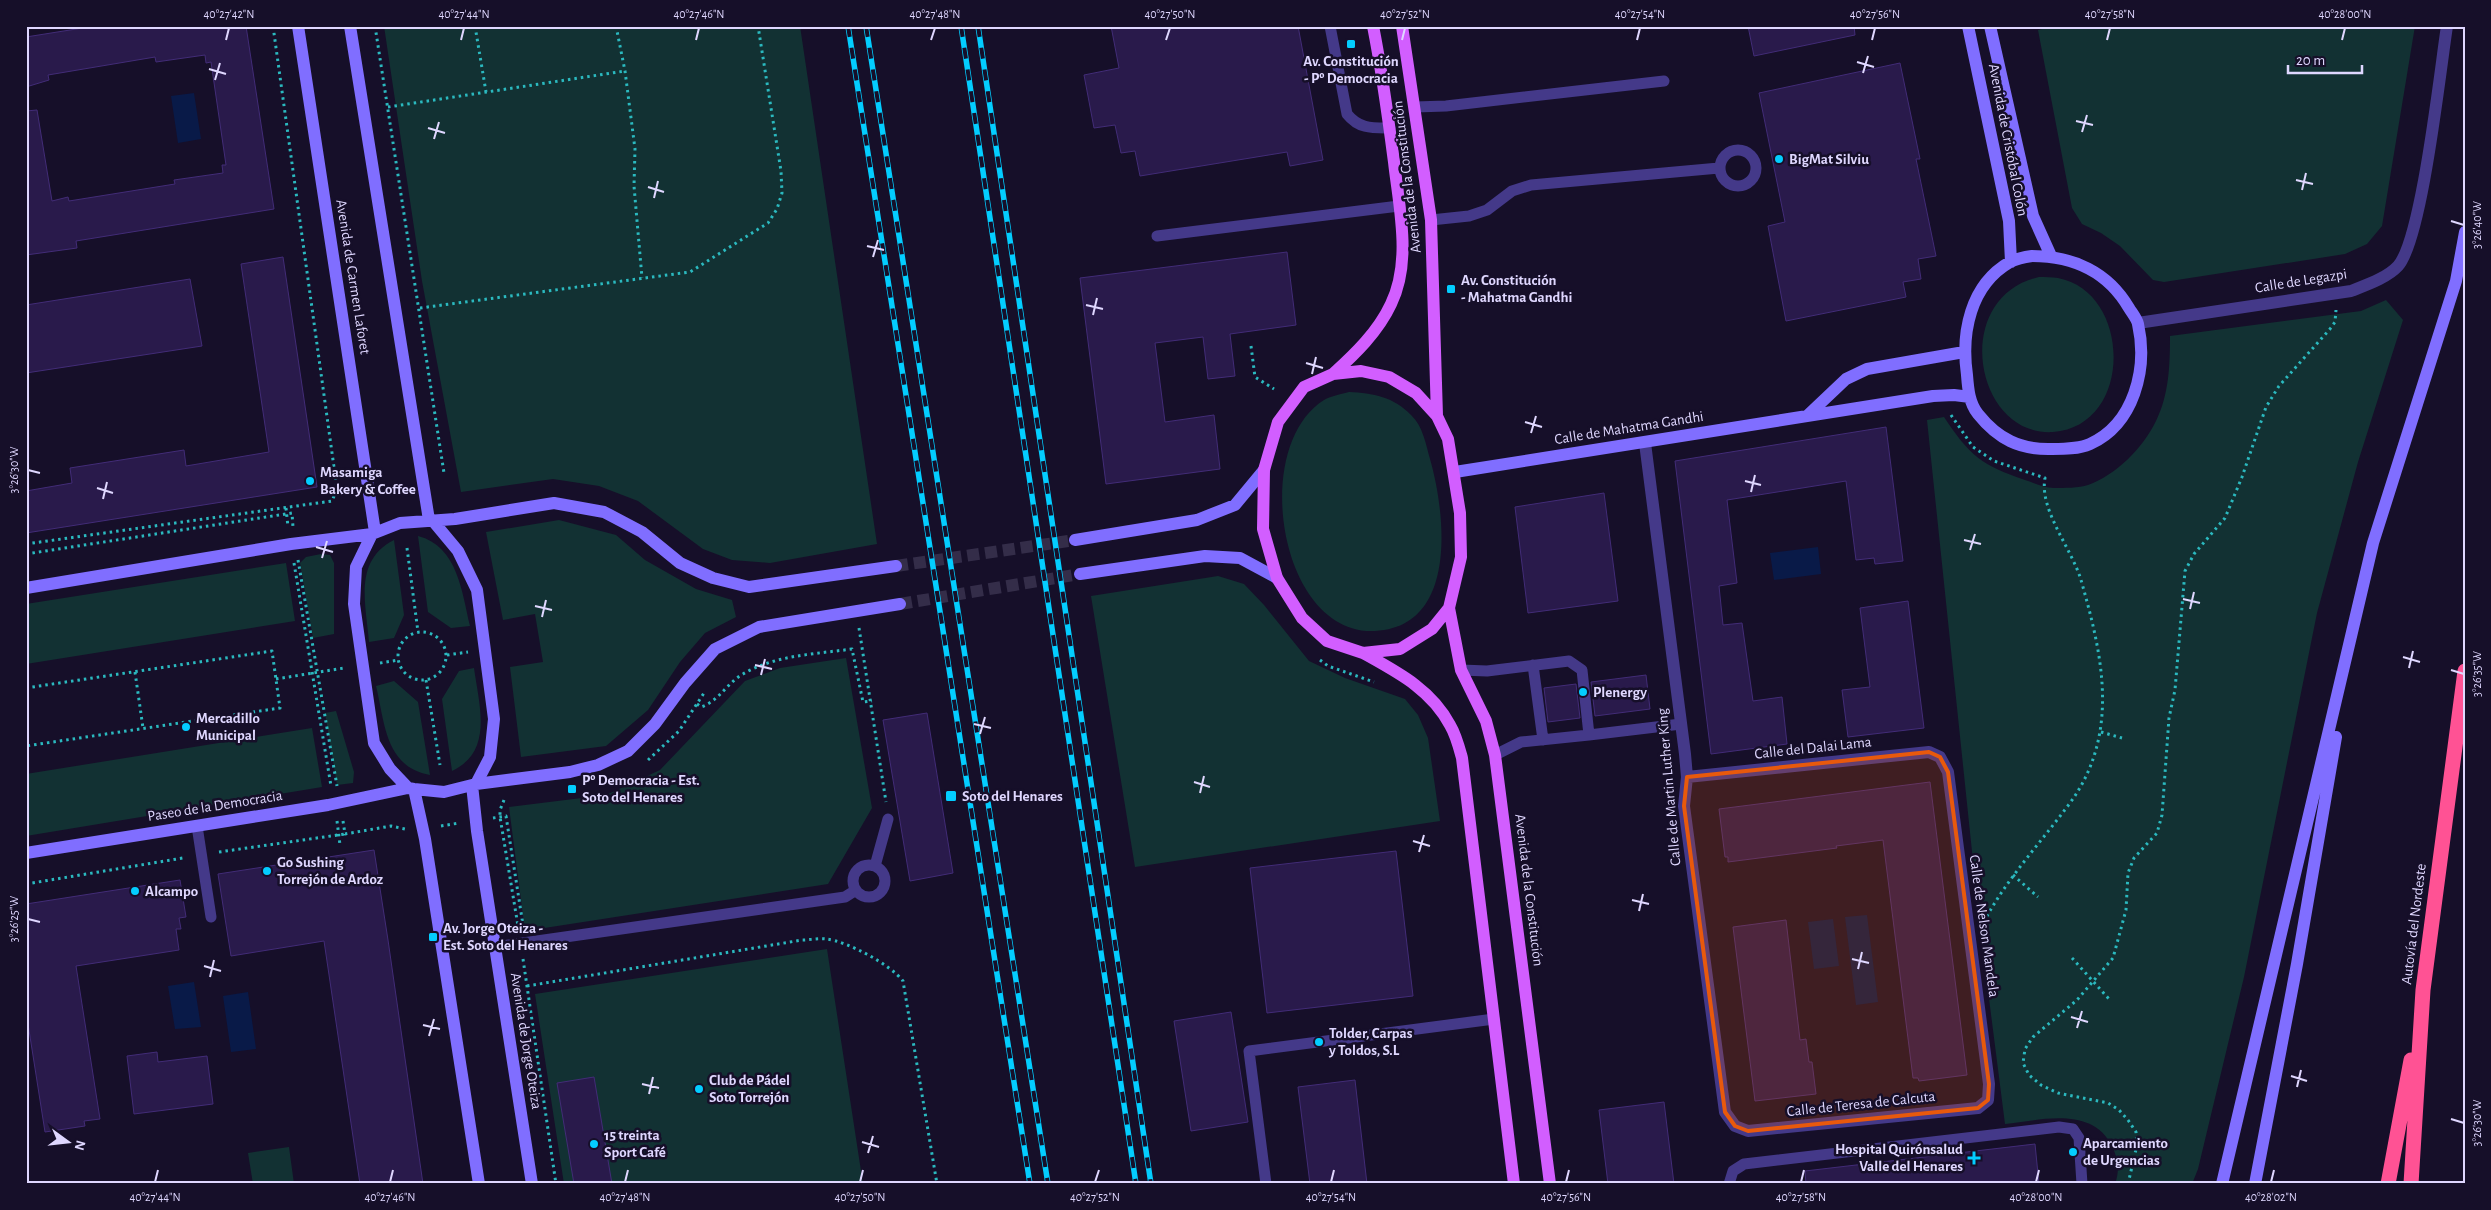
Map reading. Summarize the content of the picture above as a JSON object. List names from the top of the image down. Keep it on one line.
{"streets":{"highway":["Autovía del Nordeste"],"main road":["Avenida de la Constitución"],"street":["Avenida de Cristóbal Colón","Avenida de Carmen Laforet","Calle de Legazpi","Calle de Mahatma Gandhi","Calle del Dalai Lama","Calle de Martin Luther King","Paseo de la Democracia","Calle de Nelson Mandela","Avenida de Jorge Oteiza","Calle de Teresa de Calcuta"]},"crossings":[["Calle de Mahatma Gandhi","Calle de Martin Luther King"],["Calle del Dalai Lama","Calle de Martin Luther King"],["Calle del Dalai Lama","Calle de Nelson Mandela"],["Calle de Martin Luther King","Calle de Teresa de Calcuta"],["Paseo de la Democracia","Avenida de Jorge Oteiza"],["Calle de Nelson Mandela","Calle de Teresa de Calcuta"]],"places":{"transit":["Av. Constitución - Pº Democracia","Av. Constitución - Mahatma Gandhi","Pº Democracia - Est. Soto del Henares","Soto del Henares","Av. Jorge Oteiza - Est. Soto del Henares"],"other":["BigMat Silviu","Masamiga Bakery & Coffee","Plenergy","Mercadillo Municipal","Go Sushing Torrejón de Ardoz","Alcampo","Tolder, Carpas y Toldos, S.L","Club de Pádel Soto Torrejón","15 treinta Sport Café","Aparcamiento de Urgencias"],"health":["Hospital Quirónsalud Valle del Henares"]},"scale_bar":"20 m","north":"right","coordinates":["40°27'42\"N","40°27'44\"N","40°27'46\"N","40°27'48\"N","40°27'50\"N","40°27'52\"N","40°27'54\"N","40°27'56\"N","40°27'58\"N","40°28'00\"N","3°26'40\"W","3°26'30\"W","3°26'35\"W","3°26'25\"W","40°28'02\"N"]}
